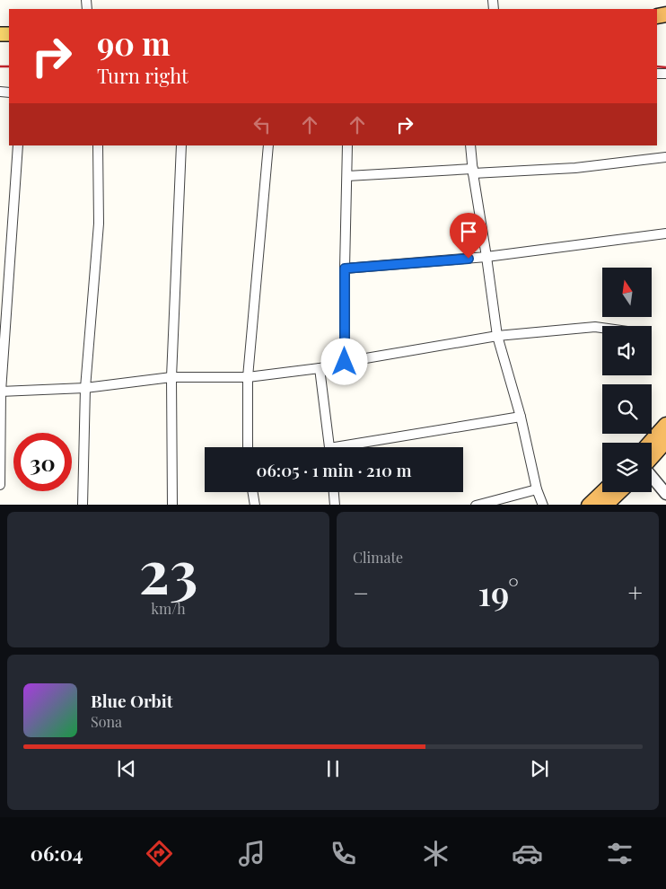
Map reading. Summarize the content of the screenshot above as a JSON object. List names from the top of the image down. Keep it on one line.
{"north":"top","page":{"turn":["90 m","Turn right"],"limit":"30","trip":"06:05 · 1 min · 210 m","tile":[["23","km/h"],"Climate"],"heat":["−","19°","+"],"song":["Blue Orbit","Sona"],"tabs":"06:04"}}
